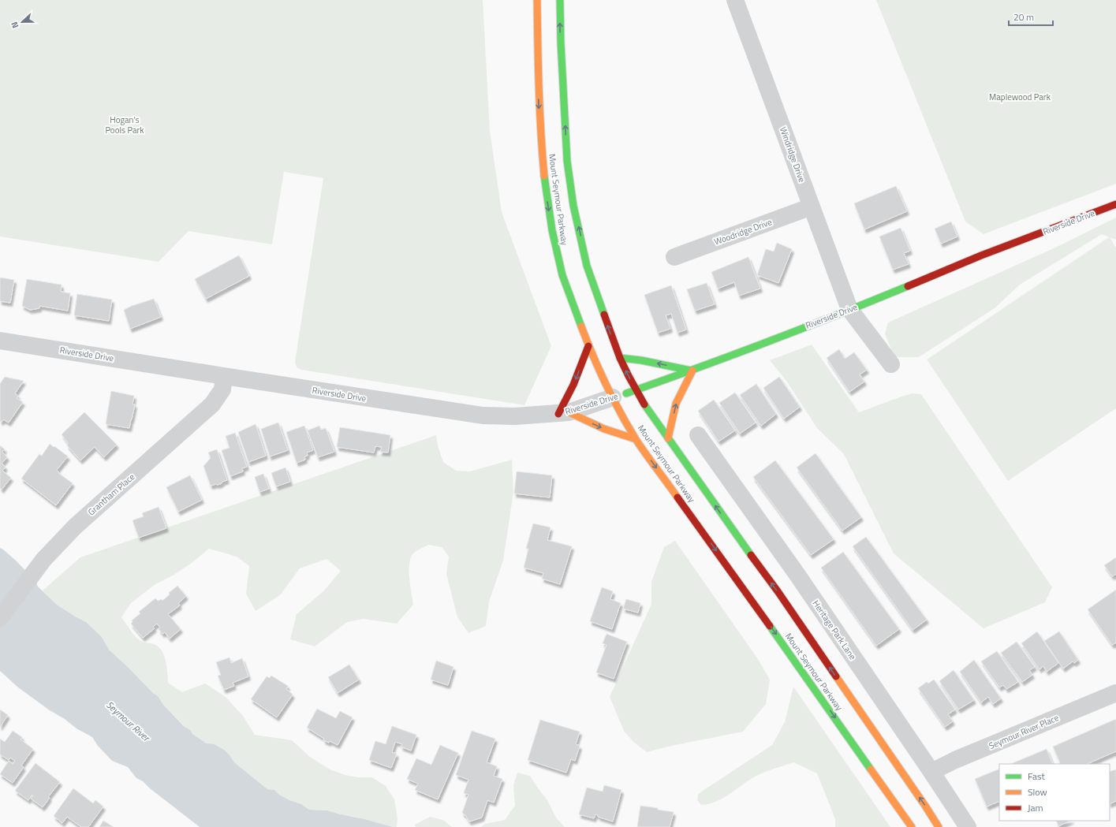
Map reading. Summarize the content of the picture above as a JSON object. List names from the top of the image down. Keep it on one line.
{"streets":{"main road":["Mount Seymour Parkway","Riverside Drive"],"street":["Windridge Drive","Woodridge Drive","Grantham Place","Heritage Park Lane","Seymour River Place"]},"crossings":[["Windridge Drive","Riverside Drive"],["Windridge Drive","Woodridge Drive"],["Mount Seymour Parkway","Riverside Drive"],["Riverside Drive","Grantham Place"],["Heritage Park Lane","Seymour River Place"]],"water":["Seymour River"],"parks":["Maplewood Park","Hogan's Pools Park"],"legend":["Fast","Slow","Jam"],"scale_bar":"20 m","north":"left"}
